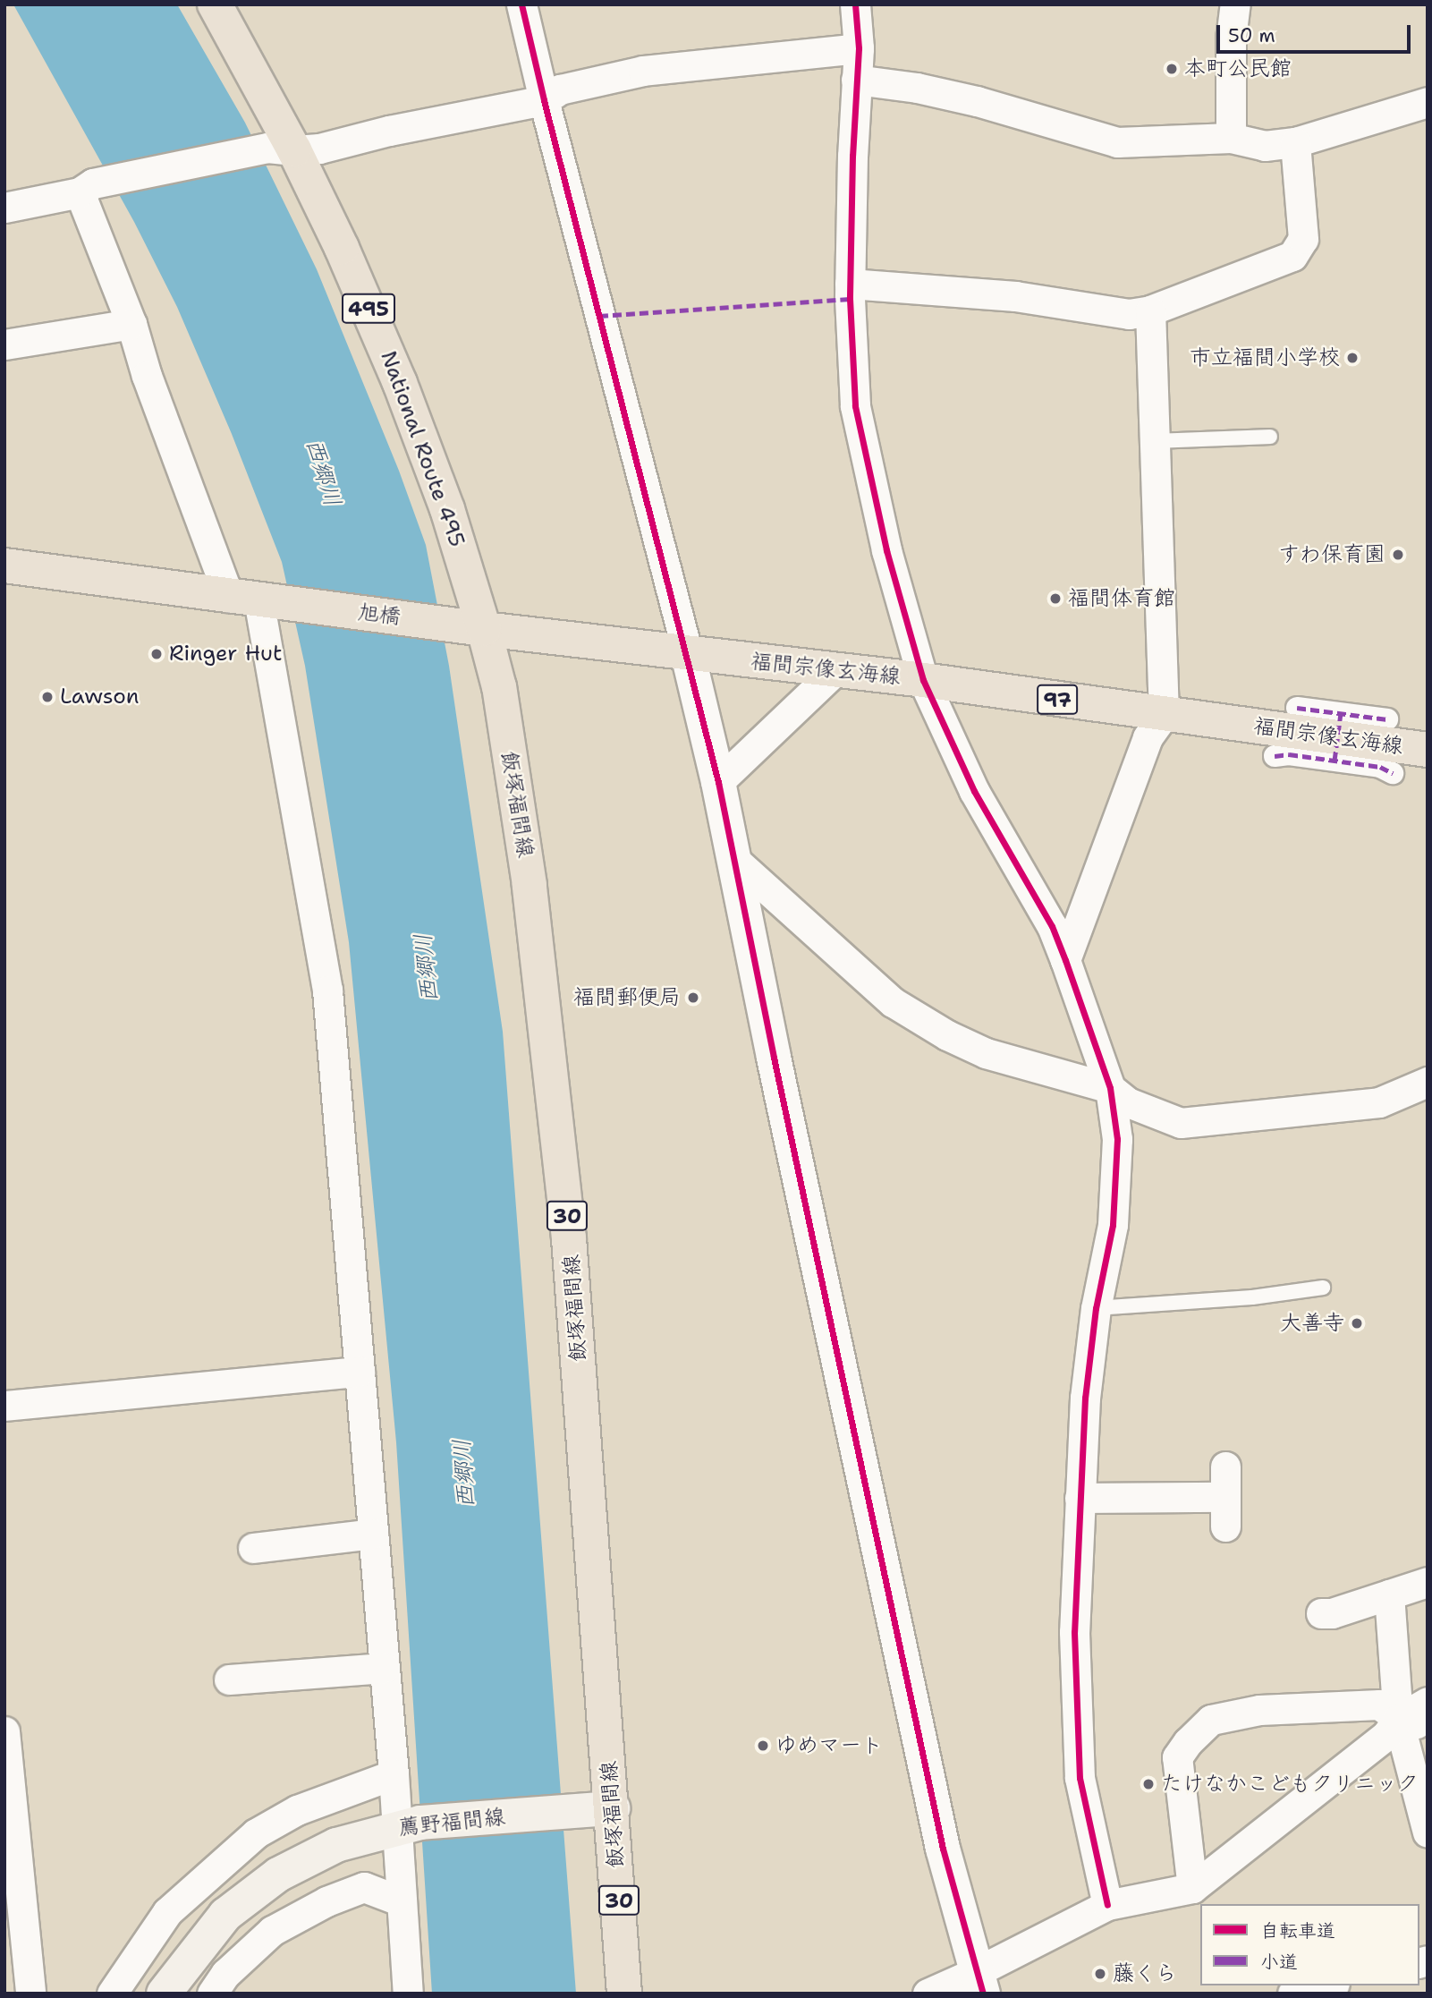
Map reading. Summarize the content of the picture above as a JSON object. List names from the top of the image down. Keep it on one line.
{"streets":{"main road":["495","National Route 495","旭橋","福間宗像玄海線","97","飯塚福間線","30","薦野福間線"]},"crossings":[["National Route 495","旭橋"],["National Route 495","福間宗像玄海線"],["National Route 495","飯塚福間線"],["旭橋","福間宗像玄海線"],["旭橋","飯塚福間線"],["福間宗像玄海線","飯塚福間線"],["飯塚福間線","薦野福間線"]],"water":["西郷川"],"places":["本町公民館","市立福間小学校","すわ保育園","福間体育館","Ringer Hut","Lawson","福間郵便局","大善寺","ゆめマート","たけなかこどもクリニック","藤くら"],"legend":["自転車道","小道"],"scale_bar":"50 m"}
